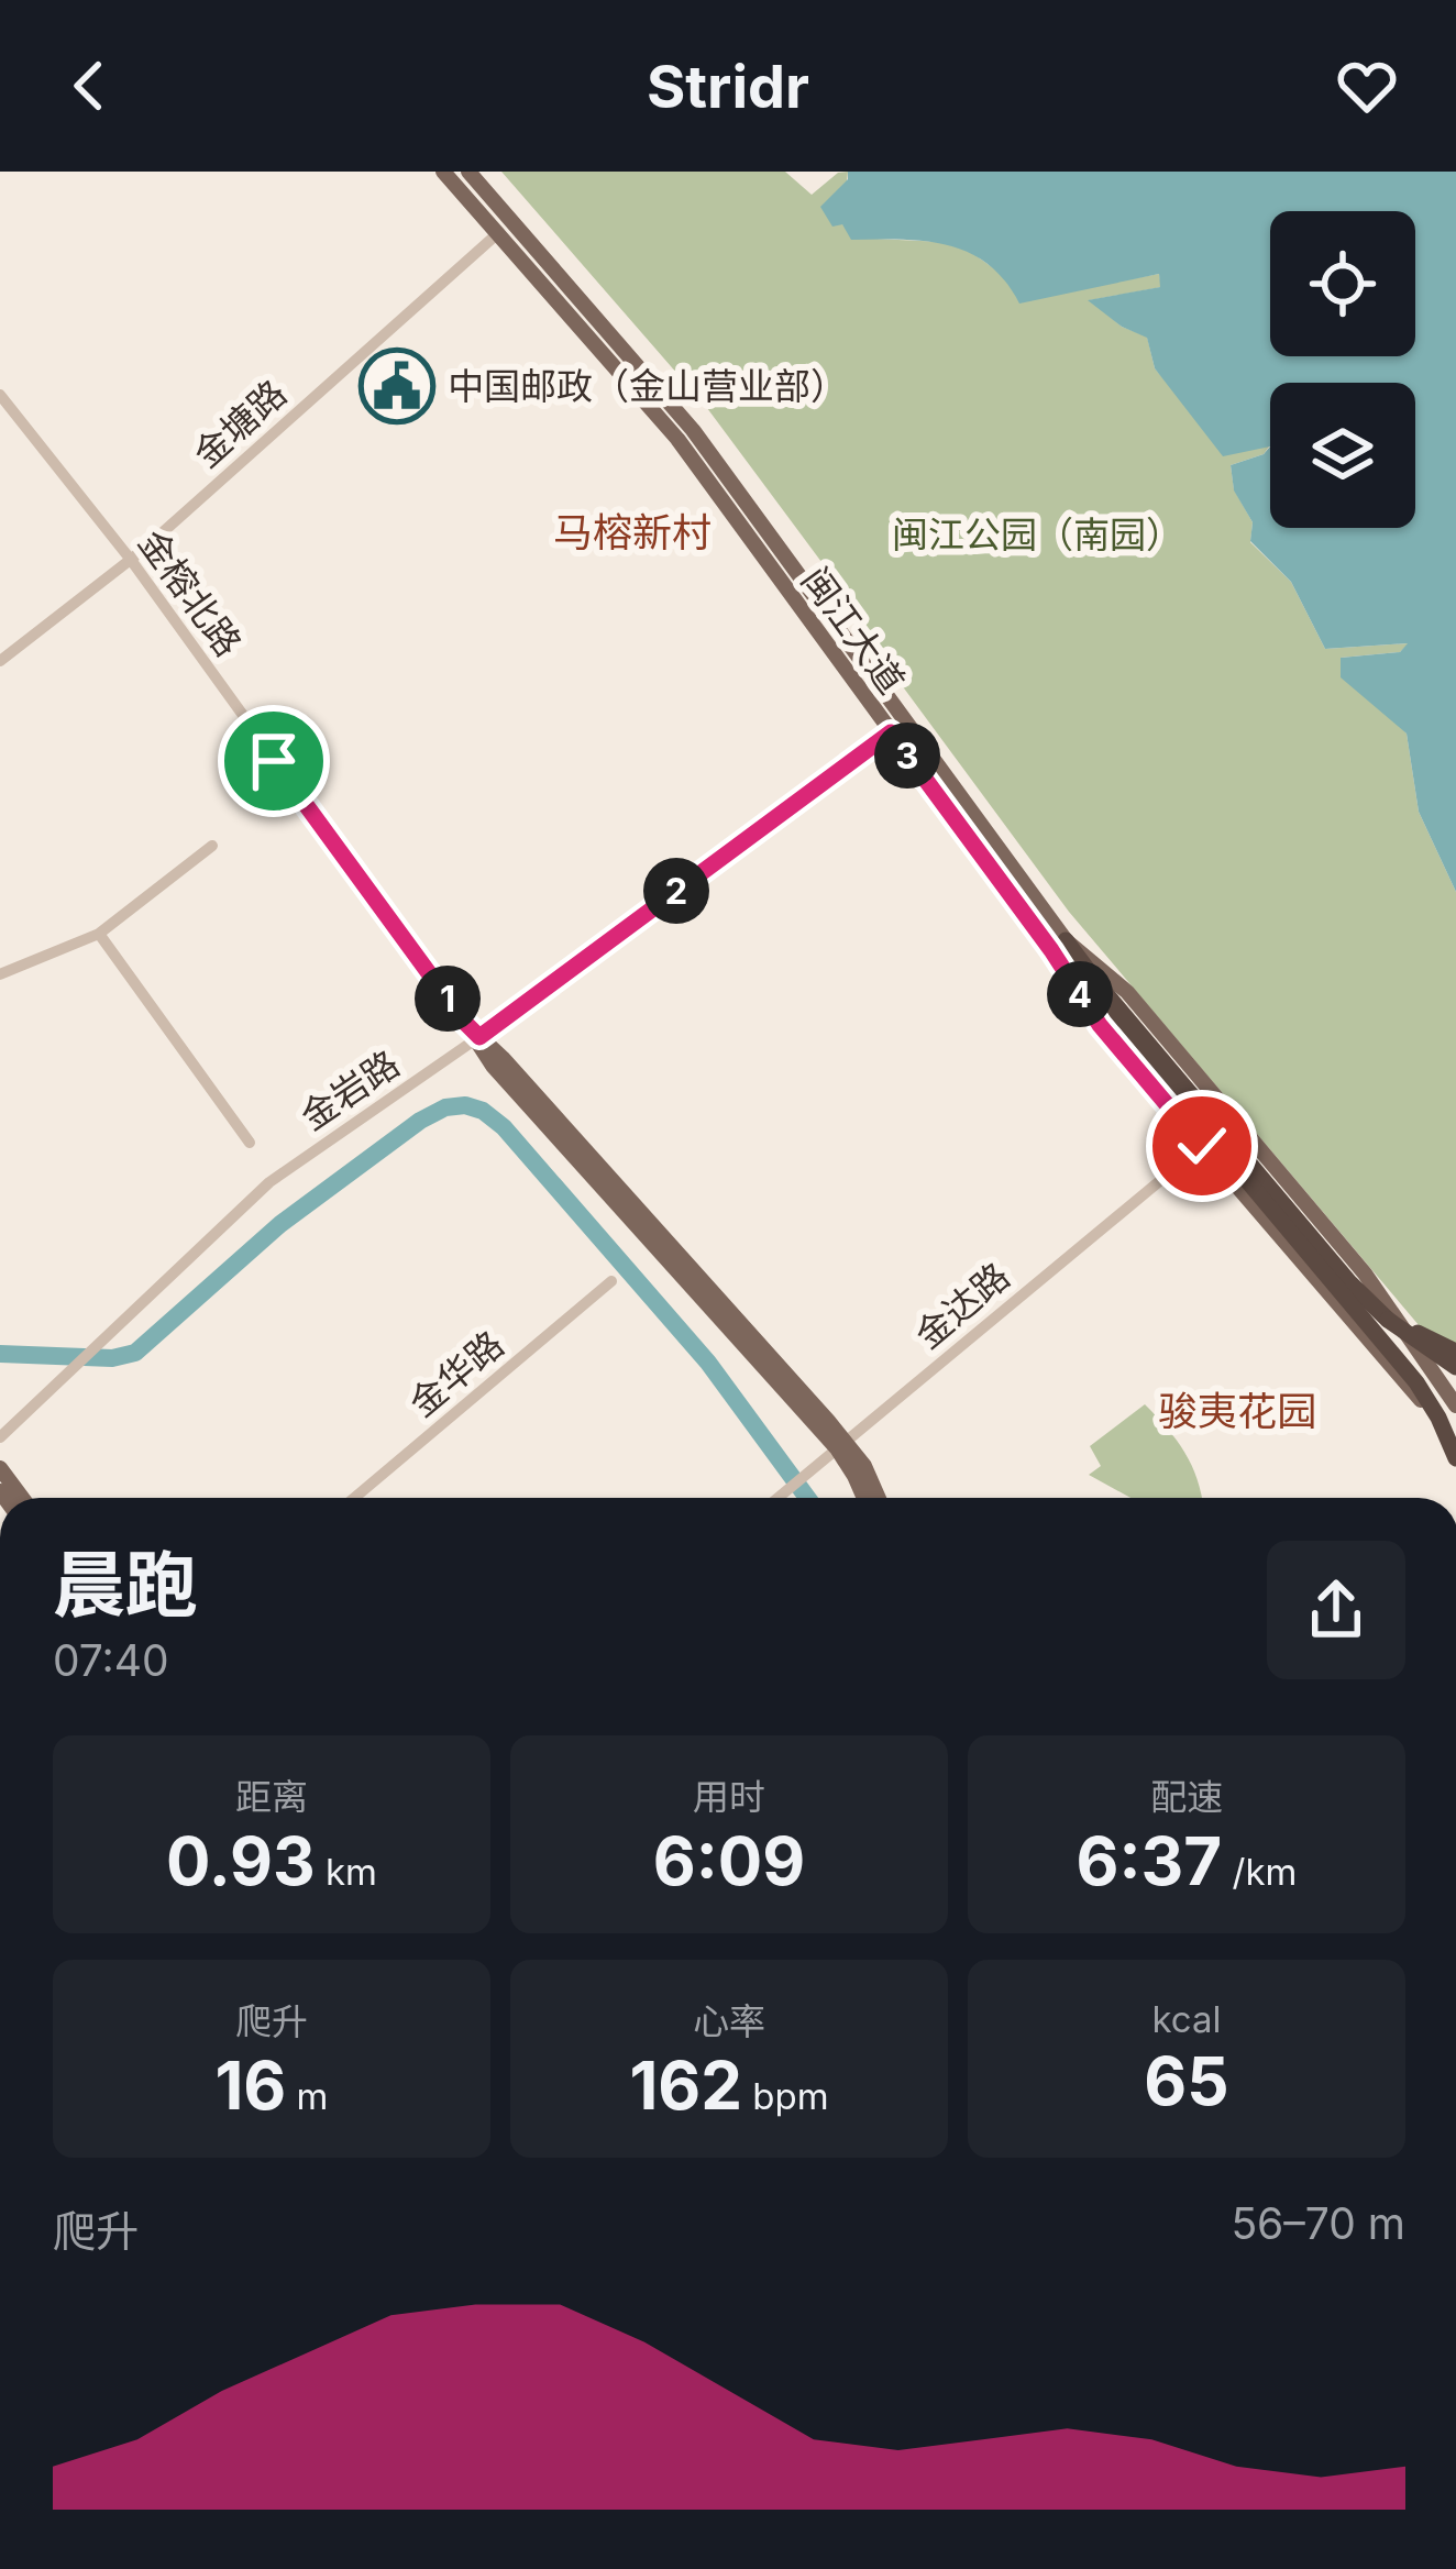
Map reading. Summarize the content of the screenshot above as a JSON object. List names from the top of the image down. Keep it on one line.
{"streets":{"main road":["金榕北路","闽江大道"],"street":["金塘路","金岩路","金达路","金华路"]},"crossings":[["金塘路","金榕北路"],["金塘路","闽江大道"],["金榕北路","金岩路"],["金榕北路","金达路"],["闽江大道","金岩路"],["闽江大道","金达路"]],"districts":["马榕新村","骏夷花园"],"parks":["闽江公园（南园）"],"places":{"public building":["中国邮政（金山营业部）"]},"page":{"header":"Stridr","pins":["3","2","4","1"],"heading":["晨跑","07:40"],"stats":[["距离","0.93 km"],["用时","6:09"],["配速","6:37 /km"],["爬升","16 m"],["心率","162 bpm"],["kcal","65"]],"chart":["爬升","56–70 m"]}}
